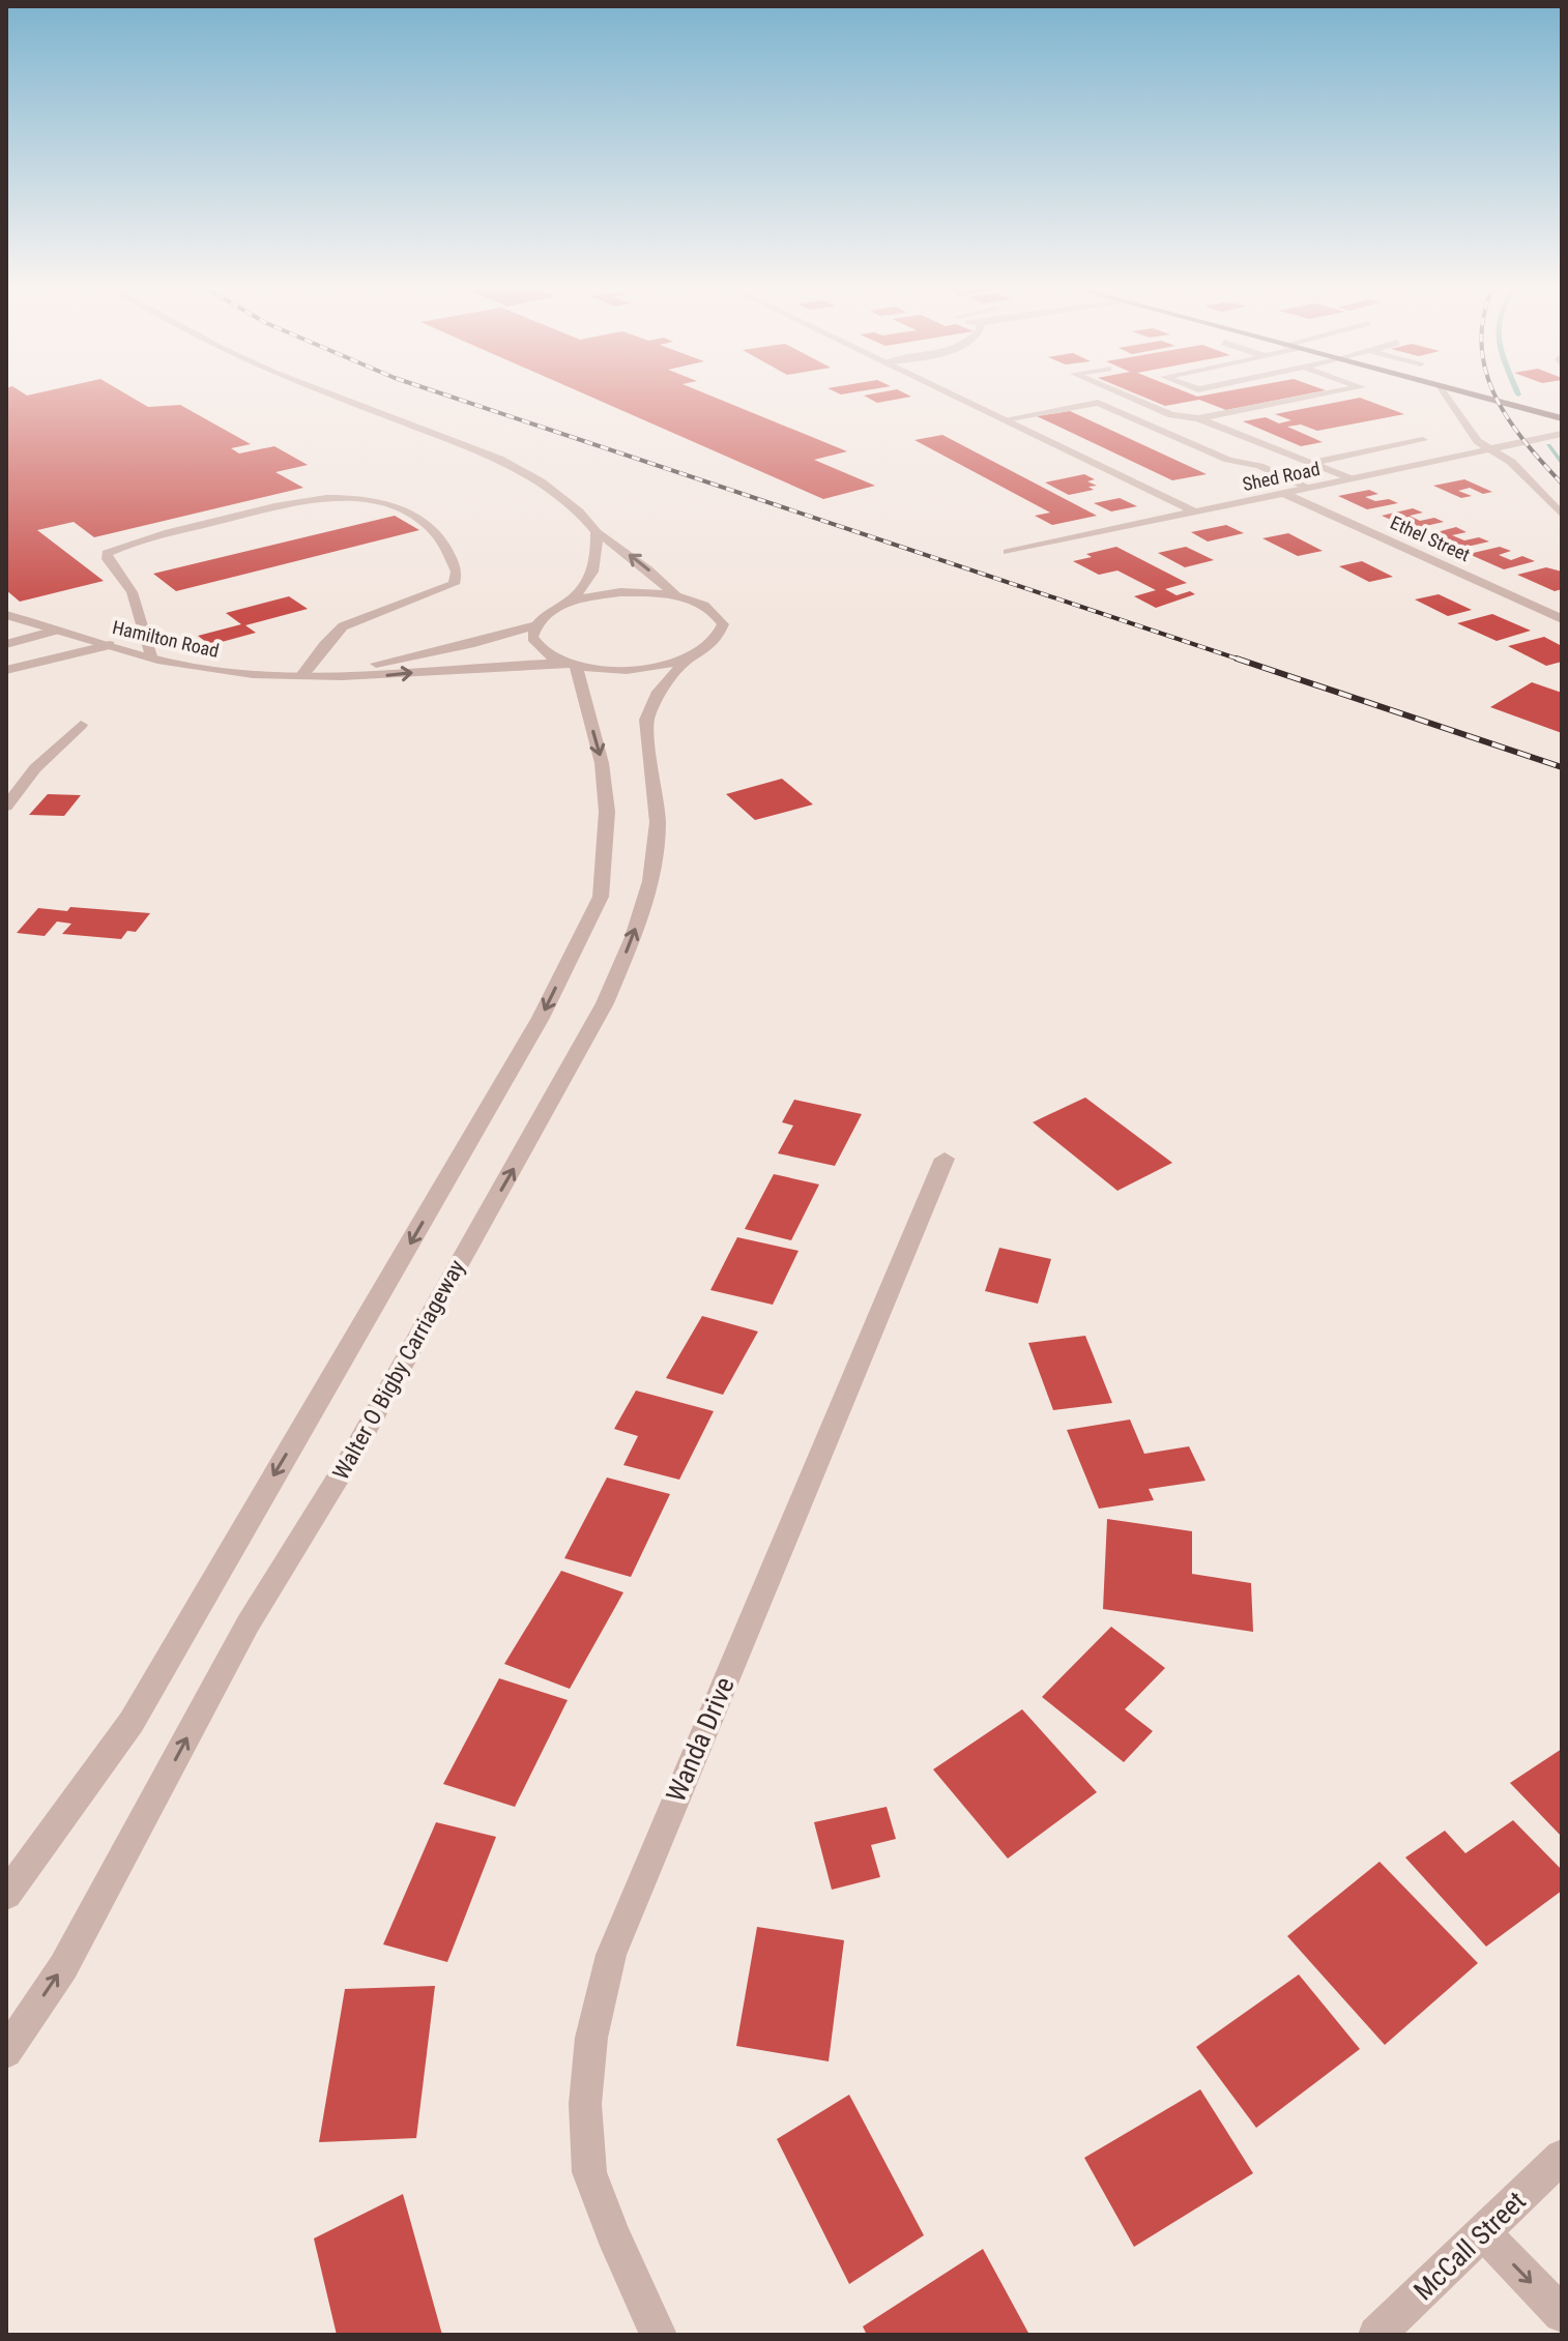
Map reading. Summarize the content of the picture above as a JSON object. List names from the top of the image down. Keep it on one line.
{"streets":{"street":["Shed Road","Ethel Street","Hamilton Road","Walter O Bigby Carriageway","Wanda Drive","McCall Street"]},"crossings":[["Shed Road","Ethel Street"],["Hamilton Road","Walter O Bigby Carriageway"]]}
